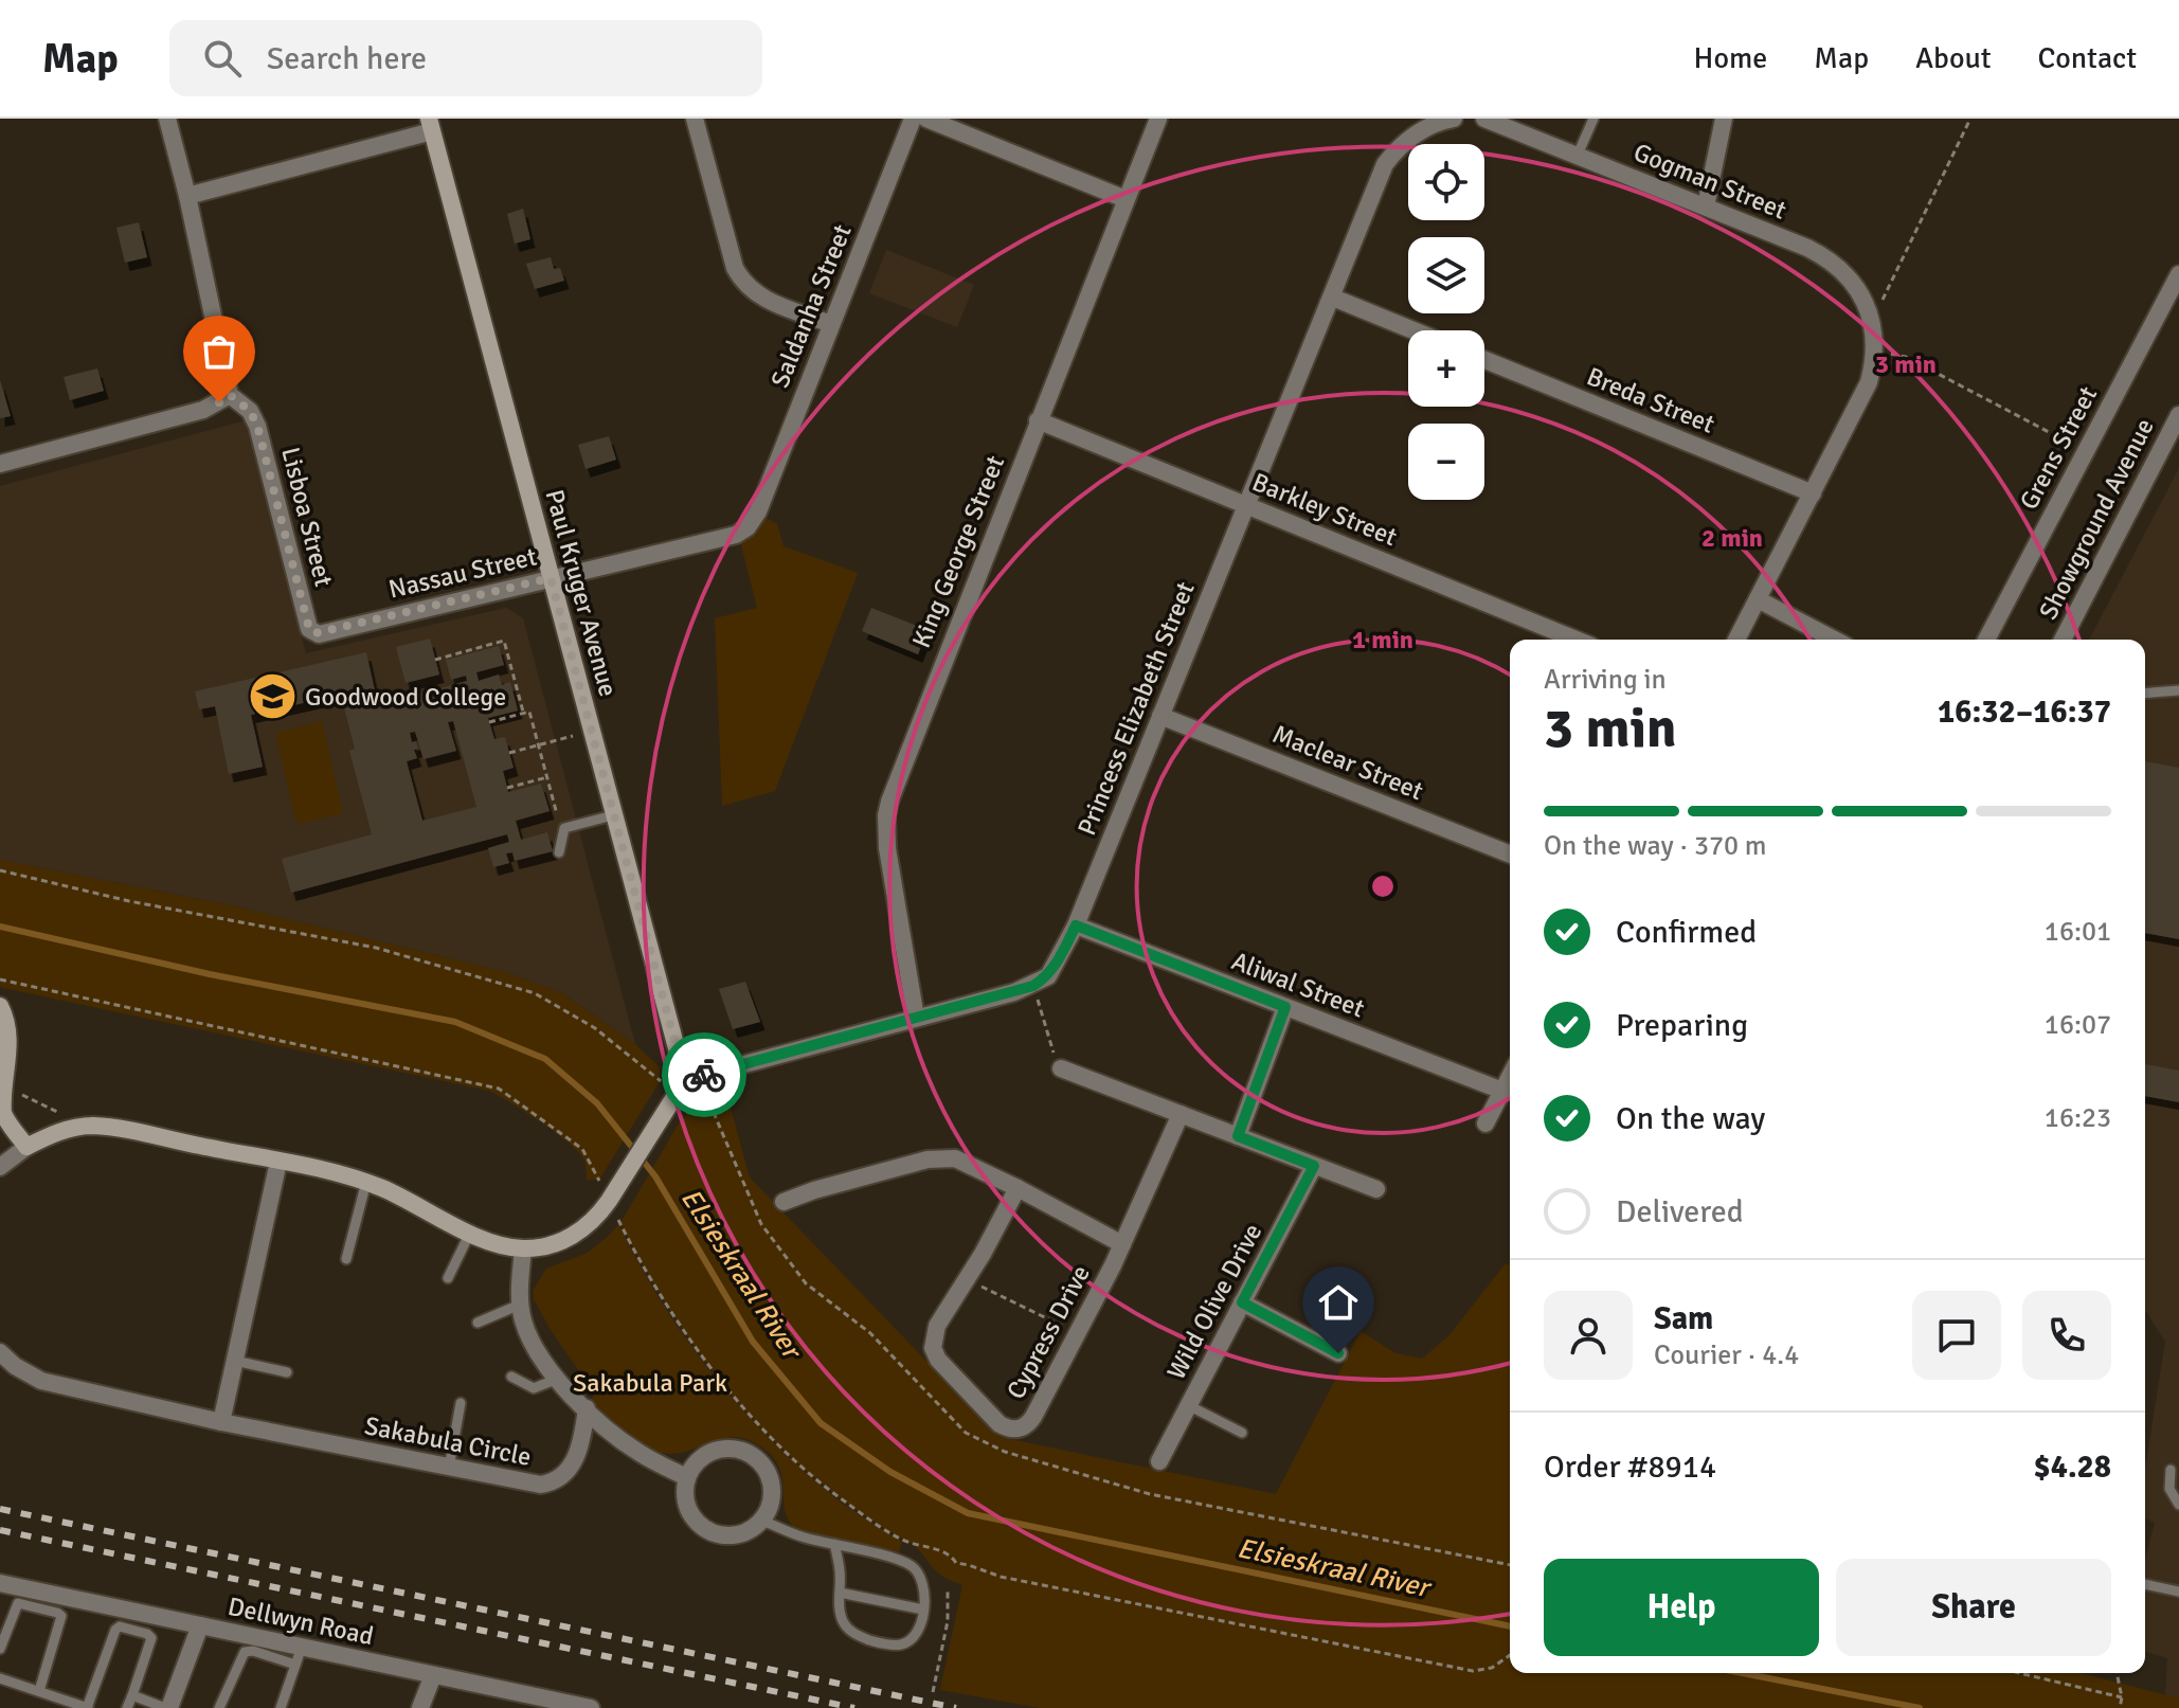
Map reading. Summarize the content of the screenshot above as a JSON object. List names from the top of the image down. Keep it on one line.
{"streets":{"street":["Gogman Street","Saldanha Street","Breda Street","Grens Street","Barkley Street","Lisboa Street","Showground Avenue","King George Street","Nassau Street","Paul Kruger Avenue","Princess Elizabeth Street","Maclear Street","Aliwal Street","Wild Olive Drive","Cypress Drive","Sakabula Circle","Dellwyn Road"]},"crossings":[["Saldanha Street","Nassau Street"],["Barkley Street","King George Street"],["Barkley Street","Princess Elizabeth Street"],["Lisboa Street","Nassau Street"],["Nassau Street","Paul Kruger Avenue"],["Princess Elizabeth Street","Maclear Street"],["Princess Elizabeth Street","Aliwal Street"]],"water":["Elsieskraal River"],"parks":["Sakabula Park"],"places":{"school or university":["Goodwood College"]},"page":{"header":"Map","search":"Search here","nav":["Home","Map","About","Contact"],"map_buttons":["+","−"],"heading":["3 min","Arriving in","16:32–16:37"],"panel":["Sam","Courier · 4.4","Order #8914","$4.28"],"bar":"On the way · 370 m","list":[["Confirmed","16:01"],["Preparing","16:07"],["On the way","16:23"],"Delivered"],"buttons":["Help","Share"]},"rings":["3 min","2 min","1 min"]}
